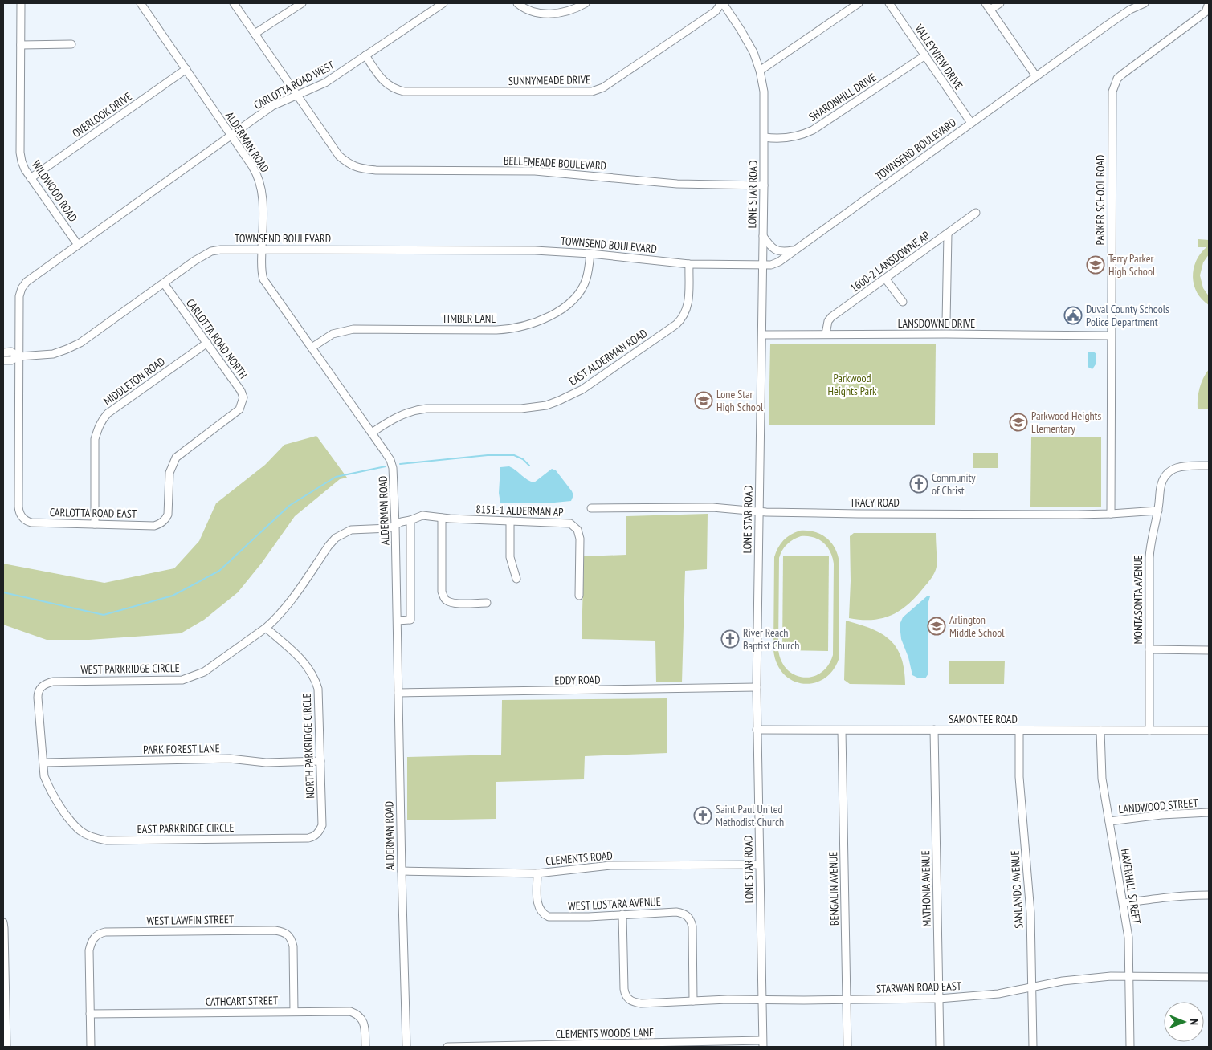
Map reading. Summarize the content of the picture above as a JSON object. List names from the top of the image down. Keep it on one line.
{"streets":{"street":["VALLEYVIEW DRIVE","SUNNYMEADE DRIVE","CARLOTTA ROAD WEST","SHARONHILL DRIVE","OVERLOOK DRIVE","ALDERMAN ROAD","TOWNSEND BOULEVARD","BELLEMEADE BOULEVARD","WILDWOOD ROAD","LONE STAR ROAD","PARKER SCHOOL ROAD","1600-2 LANSDOWNE AP","TIMBER LANE","LANSDOWNE DRIVE","CARLOTTA ROAD NORTH","EAST ALDERMAN ROAD","MIDDLETON ROAD","TRACY ROAD","8151-1 ALDERMAN AP","CARLOTTA ROAD EAST","MONTASONTA AVENUE","WEST PARKRIDGE CIRCLE","EDDY ROAD","SAMONTEE ROAD","NORTH PARKRIDGE CIRCLE","PARK FOREST LANE","LANDWOOD STREET","EAST PARKRIDGE CIRCLE","CLEMENTS ROAD","HAVERHILL STREET","BENGALIN AVENUE","MATHONIA AVENUE","SANLANDO AVENUE","WEST LOSTARA AVENUE","WEST LAWFIN STREET","STARWAN ROAD EAST","CATHCART STREET","CLEMENTS WOODS LANE"]},"crossings":[["VALLEYVIEW DRIVE","SHARONHILL DRIVE"],["VALLEYVIEW DRIVE","TOWNSEND BOULEVARD"],["SUNNYMEADE DRIVE","CARLOTTA ROAD WEST"],["SUNNYMEADE DRIVE","LONE STAR ROAD"],["CARLOTTA ROAD WEST","ALDERMAN ROAD"],["CARLOTTA ROAD WEST","TOWNSEND BOULEVARD"],["CARLOTTA ROAD WEST","BELLEMEADE BOULEVARD"],["CARLOTTA ROAD WEST","WILDWOOD ROAD"],["CARLOTTA ROAD WEST","CARLOTTA ROAD EAST"],["SHARONHILL DRIVE","LONE STAR ROAD"],["OVERLOOK DRIVE","ALDERMAN ROAD"],["OVERLOOK DRIVE","WILDWOOD ROAD"],["ALDERMAN ROAD","TOWNSEND BOULEVARD"],["ALDERMAN ROAD","TIMBER LANE"],["ALDERMAN ROAD","EAST ALDERMAN ROAD"],["ALDERMAN ROAD","8151-1 ALDERMAN AP"],["ALDERMAN ROAD","WEST PARKRIDGE CIRCLE"],["ALDERMAN ROAD","EDDY ROAD"],["ALDERMAN ROAD","CLEMENTS ROAD"],["TOWNSEND BOULEVARD","LONE STAR ROAD"],["TOWNSEND BOULEVARD","TIMBER LANE"],["TOWNSEND BOULEVARD","CARLOTTA ROAD NORTH"],["TOWNSEND BOULEVARD","EAST ALDERMAN ROAD"],["TOWNSEND BOULEVARD","CARLOTTA ROAD EAST"],["BELLEMEADE BOULEVARD","LONE STAR ROAD"],["LONE STAR ROAD","LANSDOWNE DRIVE"],["LONE STAR ROAD","TRACY ROAD"],["LONE STAR ROAD","EDDY ROAD"],["LONE STAR ROAD","SAMONTEE ROAD"],["LONE STAR ROAD","CLEMENTS ROAD"],["LONE STAR ROAD","STARWAN ROAD EAST"],["LONE STAR ROAD","CLEMENTS WOODS LANE"],["PARKER SCHOOL ROAD","LANSDOWNE DRIVE"],["PARKER SCHOOL ROAD","TRACY ROAD"],["1600-2 LANSDOWNE AP","LANSDOWNE DRIVE"],["CARLOTTA ROAD NORTH","MIDDLETON ROAD"],["CARLOTTA ROAD NORTH","CARLOTTA ROAD EAST"],["MIDDLETON ROAD","CARLOTTA ROAD EAST"],["TRACY ROAD","MONTASONTA AVENUE"],["8151-1 ALDERMAN AP","WEST PARKRIDGE CIRCLE"],["MONTASONTA AVENUE","SAMONTEE ROAD"],["WEST PARKRIDGE CIRCLE","NORTH PARKRIDGE CIRCLE"],["WEST PARKRIDGE CIRCLE","EAST PARKRIDGE CIRCLE"],["SAMONTEE ROAD","HAVERHILL STREET"],["SAMONTEE ROAD","BENGALIN AVENUE"],["SAMONTEE ROAD","MATHONIA AVENUE"],["SAMONTEE ROAD","SANLANDO AVENUE"],["NORTH PARKRIDGE CIRCLE","PARK FOREST LANE"],["NORTH PARKRIDGE CIRCLE","EAST PARKRIDGE CIRCLE"],["PARK FOREST LANE","EAST PARKRIDGE CIRCLE"],["LANDWOOD STREET","HAVERHILL STREET"],["CLEMENTS ROAD","WEST LOSTARA AVENUE"],["HAVERHILL STREET","STARWAN ROAD EAST"],["BENGALIN AVENUE","STARWAN ROAD EAST"],["MATHONIA AVENUE","STARWAN ROAD EAST"],["SANLANDO AVENUE","STARWAN ROAD EAST"],["WEST LOSTARA AVENUE","STARWAN ROAD EAST"],["WEST LAWFIN STREET","CATHCART STREET"]],"parks":["Parkwood Heights Park"],"places":{"school or university":["Terry Parker High School","Lone Star High School","Parkwood Heights Elementary","Arlington Middle School"],"public building":["Duval County Schools Police Department"],"church":["Community of Christ","River Reach Baptist Church","Saint Paul United Methodist Church"]},"north":"right"}
